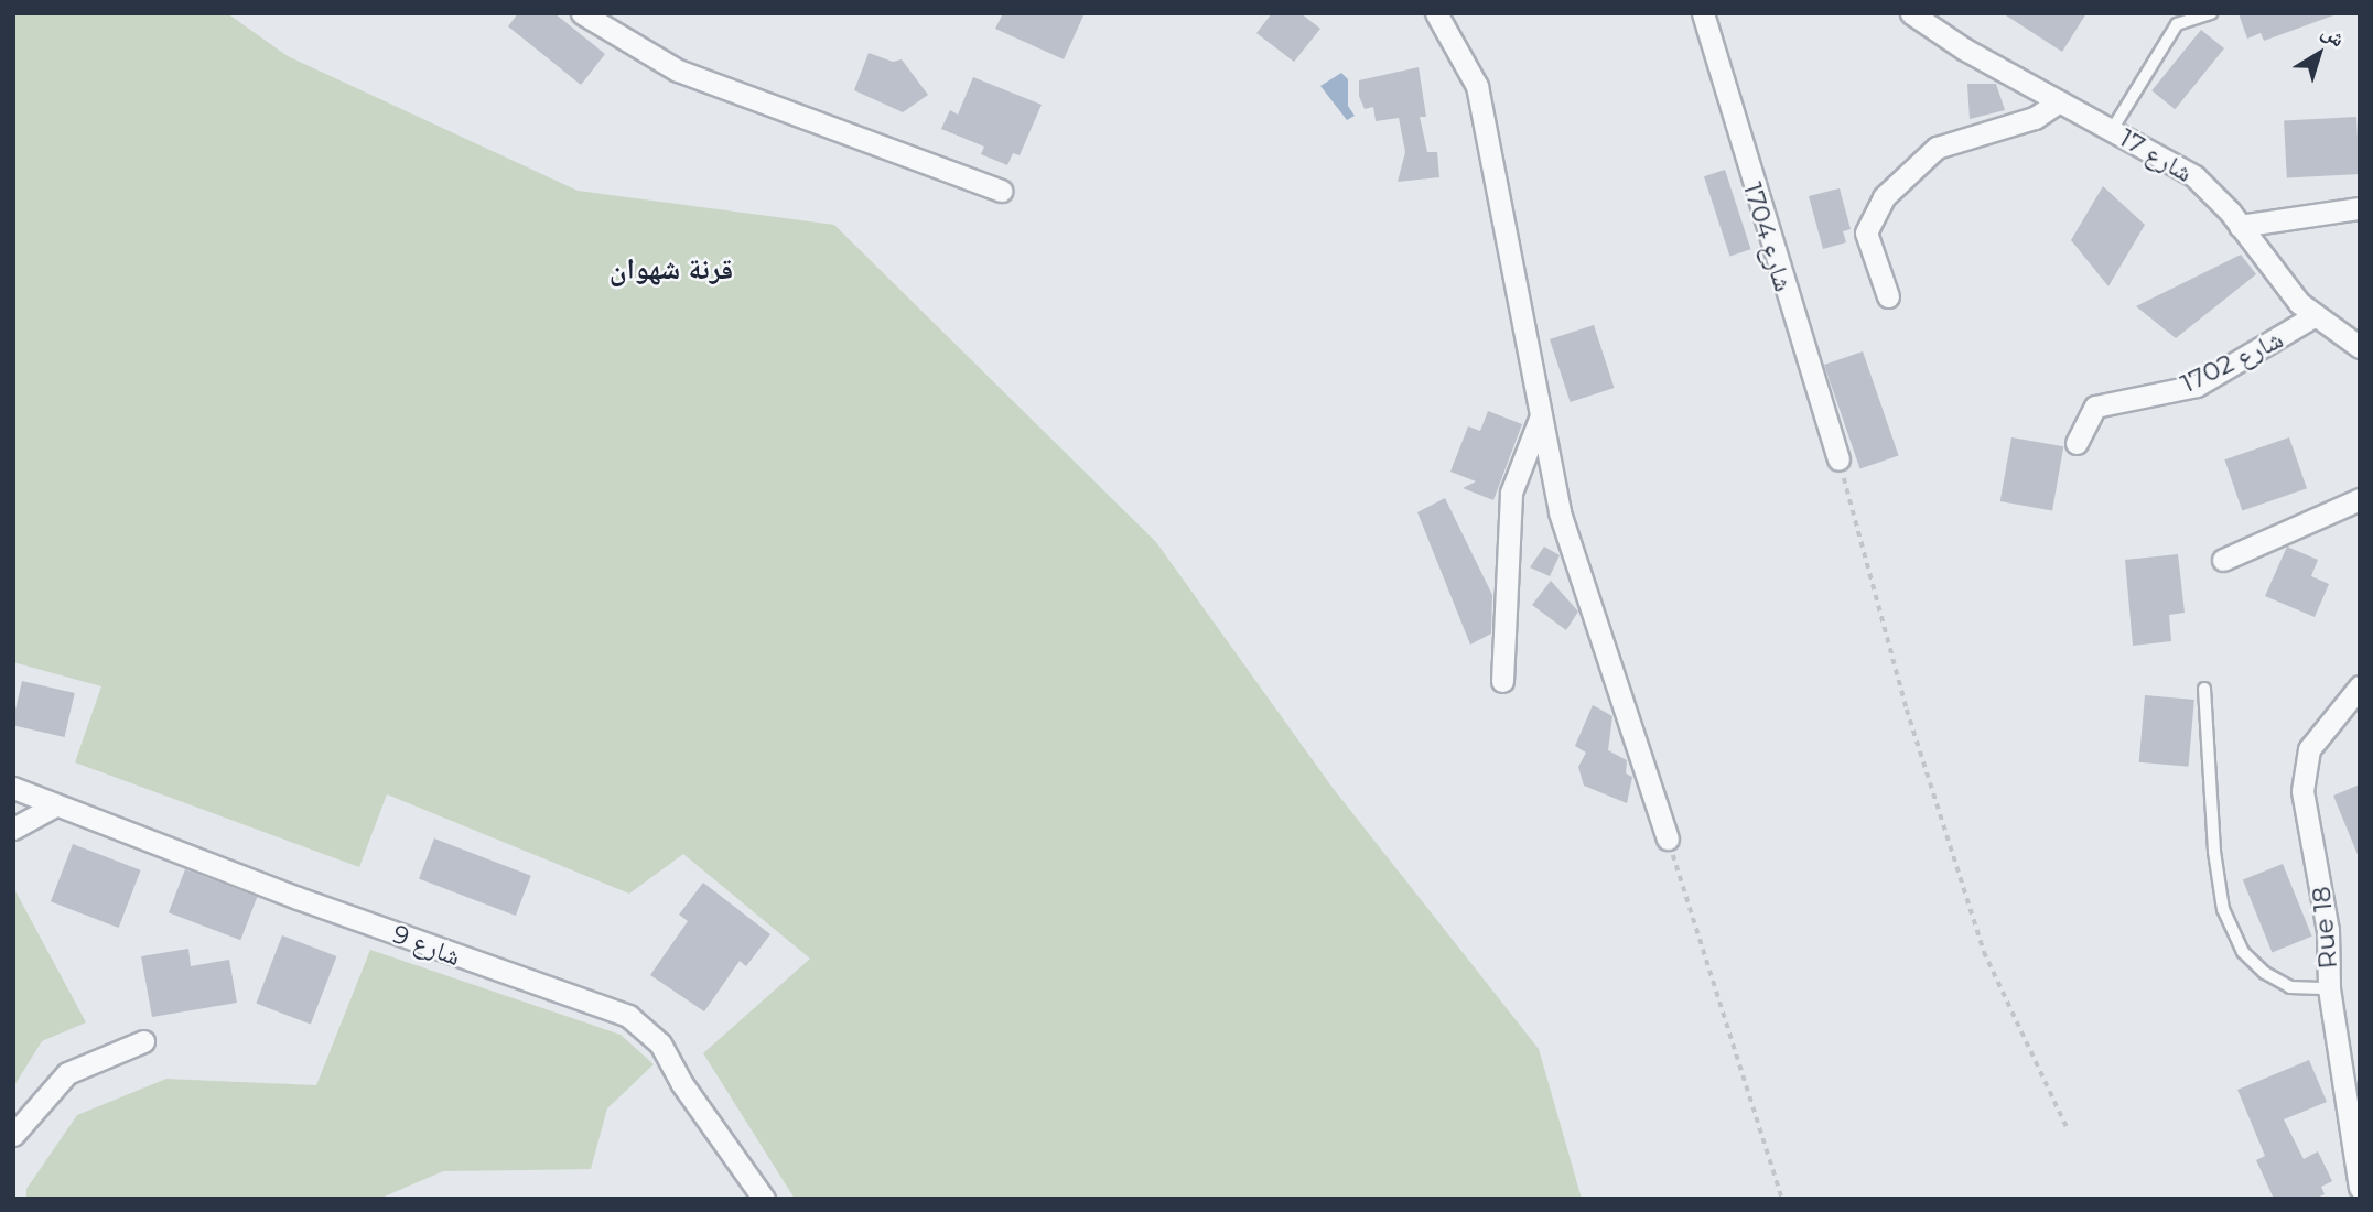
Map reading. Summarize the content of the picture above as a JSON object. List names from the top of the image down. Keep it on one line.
{"streets":{"street":["شارع 17","شارع 1704","شارع 1702","Rue 18","شارع 9"]},"crossings":[["شارع 17","شارع 1702"]],"districts":["قرنة شهوان"],"north":"top right"}
